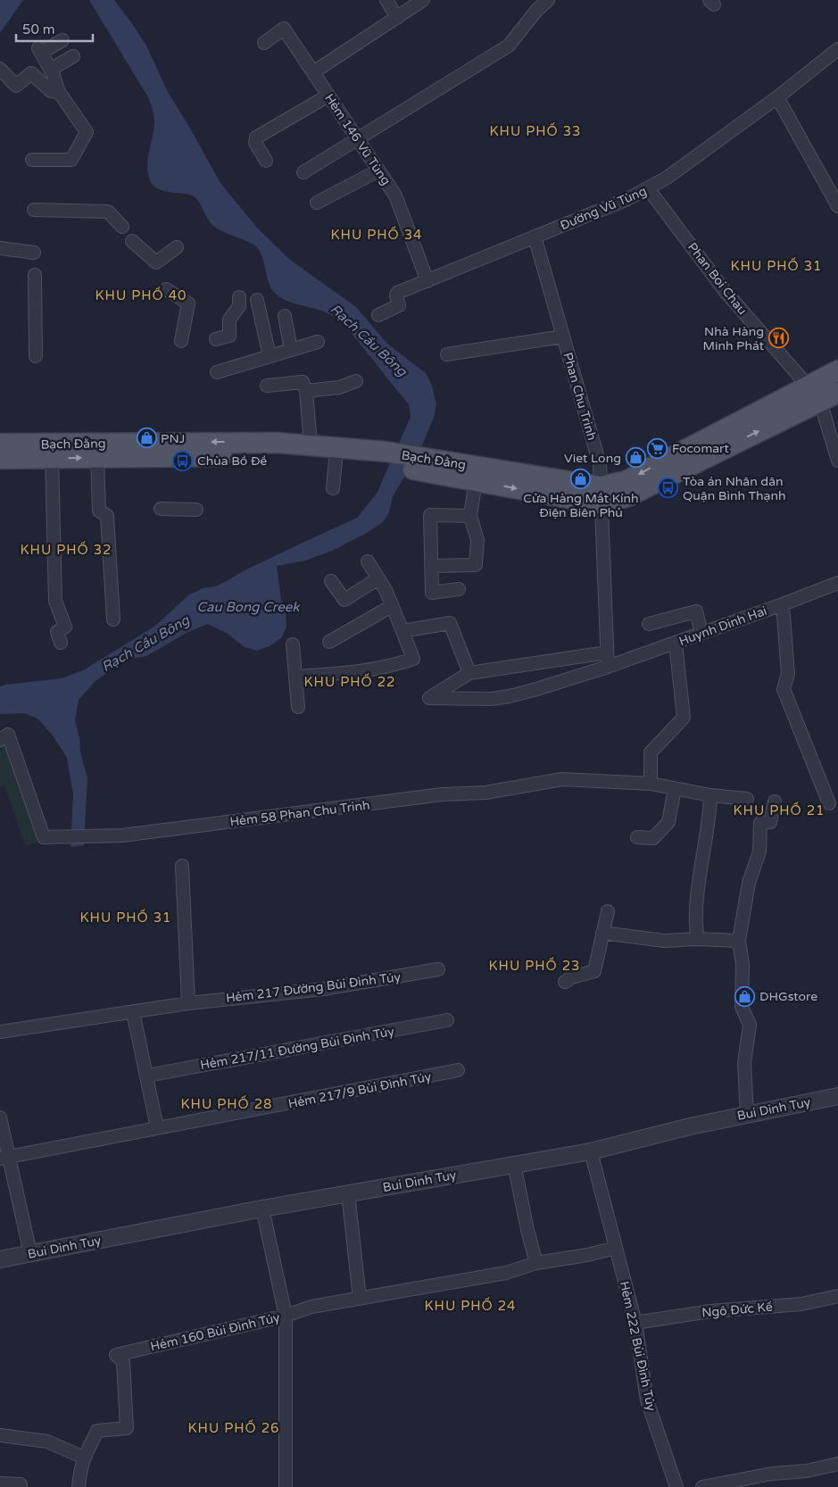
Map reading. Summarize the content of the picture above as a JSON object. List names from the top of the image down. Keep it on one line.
{"streets":{"main road":["Bạch Đằng"],"street":["Hẻm 146 Vũ Tùng","Đường Vũ Tùng","Phan Boi Chau","Phan Chu Trinh","Huynh Dinh Hai","Hẻm 58 Phan Chu Trinh","Hẻm 217 Đường Bùi Đình Túy","Hẻm 217/11 Đường Bùi Đình Túy","Hẻm 217/9 Bùi Đình Túy","Bui Dinh Tuy","Ngô Đức Kế","Hẻm 160 Bùi Đình Túy","Hẻm 222 Bùi Đình Túy"]},"crossings":[["Hẻm 146 Vũ Tùng","Đường Vũ Tùng"],["Đường Vũ Tùng","Phan Boi Chau"],["Đường Vũ Tùng","Phan Chu Trinh"],["Phan Boi Chau","Bạch Đằng"],["Phan Chu Trinh","Bạch Đằng"],["Phan Chu Trinh","Huynh Dinh Hai"],["Bui Dinh Tuy","Hẻm 160 Bùi Đình Túy"],["Bui Dinh Tuy","Hẻm 222 Bùi Đình Túy"],["Ngô Đức Kế","Hẻm 222 Bùi Đình Túy"]],"districts":["KHU PHỐ 33","KHU PHỐ 34","KHU PHỐ 31","KHU PHỐ 40","KHU PHỐ 32","KHU PHỐ 22","KHU PHỐ 21","KHU PHỐ 31","KHU PHỐ 23","KHU PHỐ 28","KHU PHỐ 24","KHU PHỐ 26"],"water":["Rạch Cầu Bông","Cau Bong Creek"],"places":{"restaurant":["Nhà Hàng Minh Phát"],"shop":["PNJ","Viet Long","Cửa Hàng Mắt Kính Điện Biên Phủ","DHGstore"],"supermarket":["Focomart"],"bus stop":["Chùa Bồ Đề","Tòa án Nhân dân Quận Bình Thạnh"]},"scale_bar":"50 m"}
